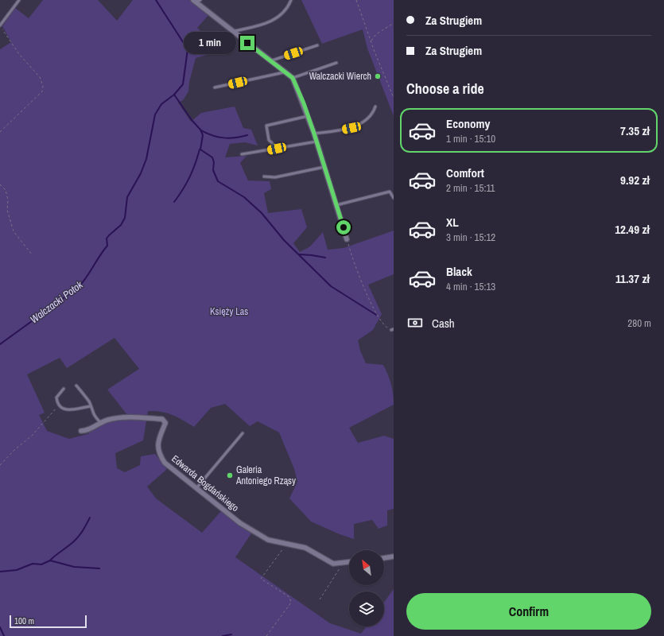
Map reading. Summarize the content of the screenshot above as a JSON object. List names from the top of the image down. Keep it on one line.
{"streets":{"street":["Edwarda Bogdańskiego"]},"water":["Walczacki Potok"],"parks":["Księży Las"],"places":["Walczacki Wierch","Galeria Antoniego Rząsy"],"scale_bar":"100 m","north":"top left","page":{"banner":["Za Strugiem","Za Strugiem"],"bubble":"1 min","heading":"Choose a ride","list":[{"name":"Economy","note":"1 min · 15:10","value":"7.35 zł"},{"name":"Comfort","note":"2 min · 15:11","value":"9.92 zł"},{"name":"XL","note":"3 min · 15:12","value":"12.49 zł"},{"name":"Black","note":"4 min · 15:13","value":"11.37 zł"}],"pay":["Cash","280 m"],"buttons":"Confirm","scale":"100 m"}}
